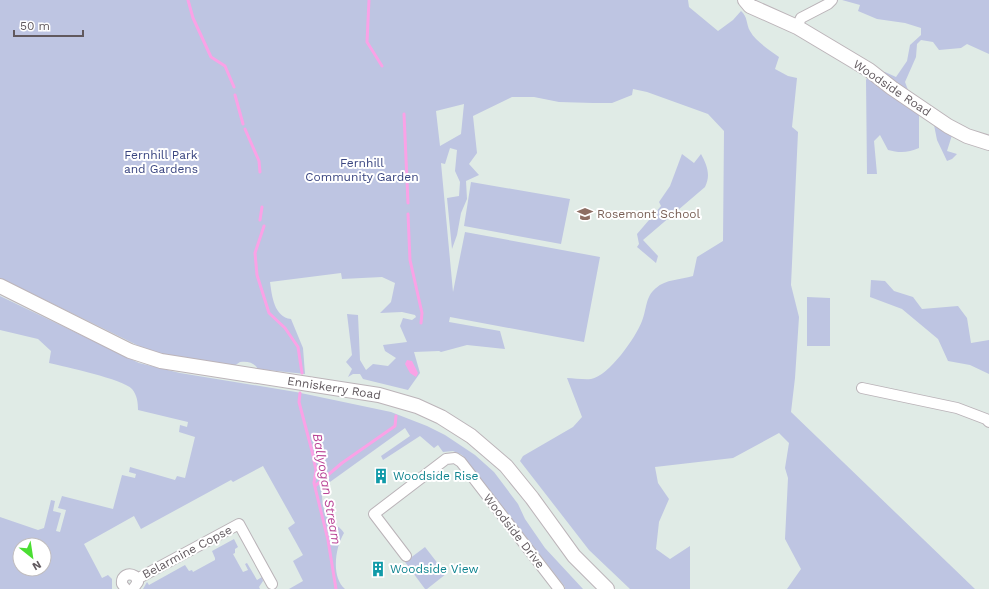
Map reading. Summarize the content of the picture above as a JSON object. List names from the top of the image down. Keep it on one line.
{"streets":{"main road":["Woodside Road","Enniskerry Road"],"street":["Woodside Drive","Belarmine Copse"]},"water":["Ballyogan Stream"],"parks":["Fernhill Park and Gardens","Fernhill Community Garden"],"places":{"school or university":["Rosemont School"],"building":["Woodside Rise","Woodside View"]},"scale_bar":"50 m","north":"bottom right"}
